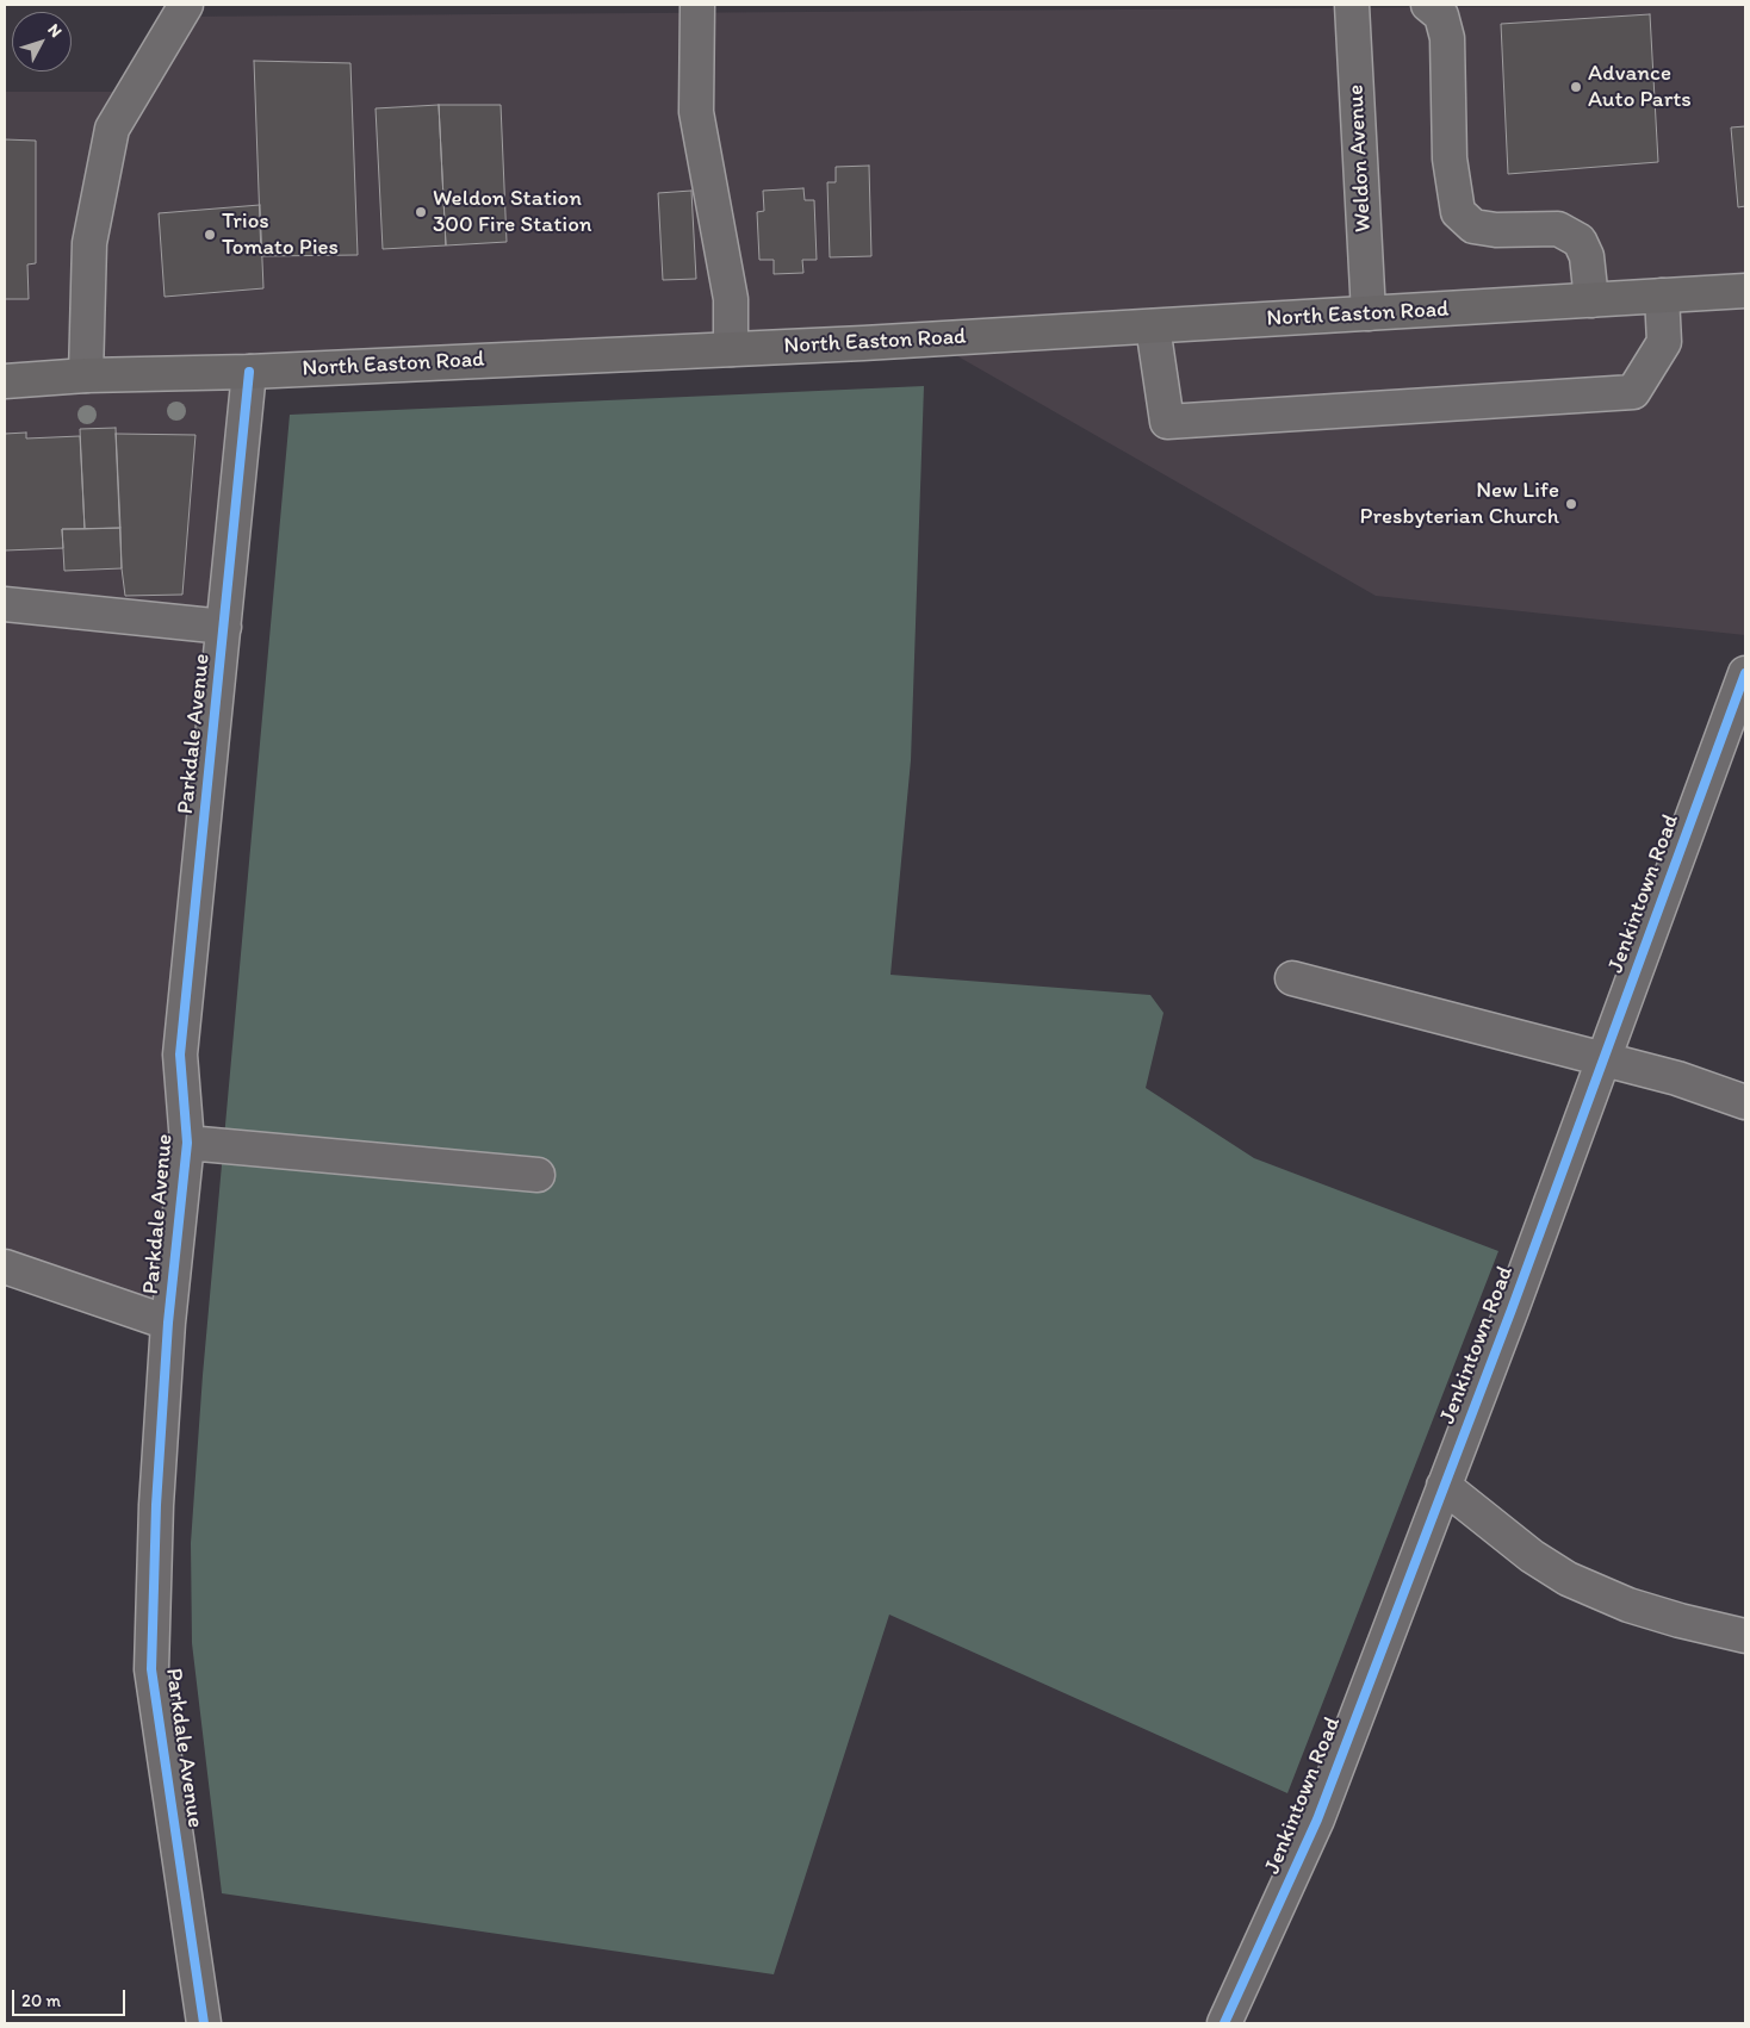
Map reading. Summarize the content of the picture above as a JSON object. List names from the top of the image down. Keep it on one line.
{"streets":{"main road":["North Easton Road"],"street":["Weldon Avenue","Parkdale Avenue","Jenkintown Road"]},"crossings":[["Weldon Avenue","North Easton Road"],["North Easton Road","Parkdale Avenue"]],"places":["Advance Auto Parts","Weldon Station 300 Fire Station","Trios Tomato Pies","New Life Presbyterian Church"],"scale_bar":"20 m","north":"top right"}
